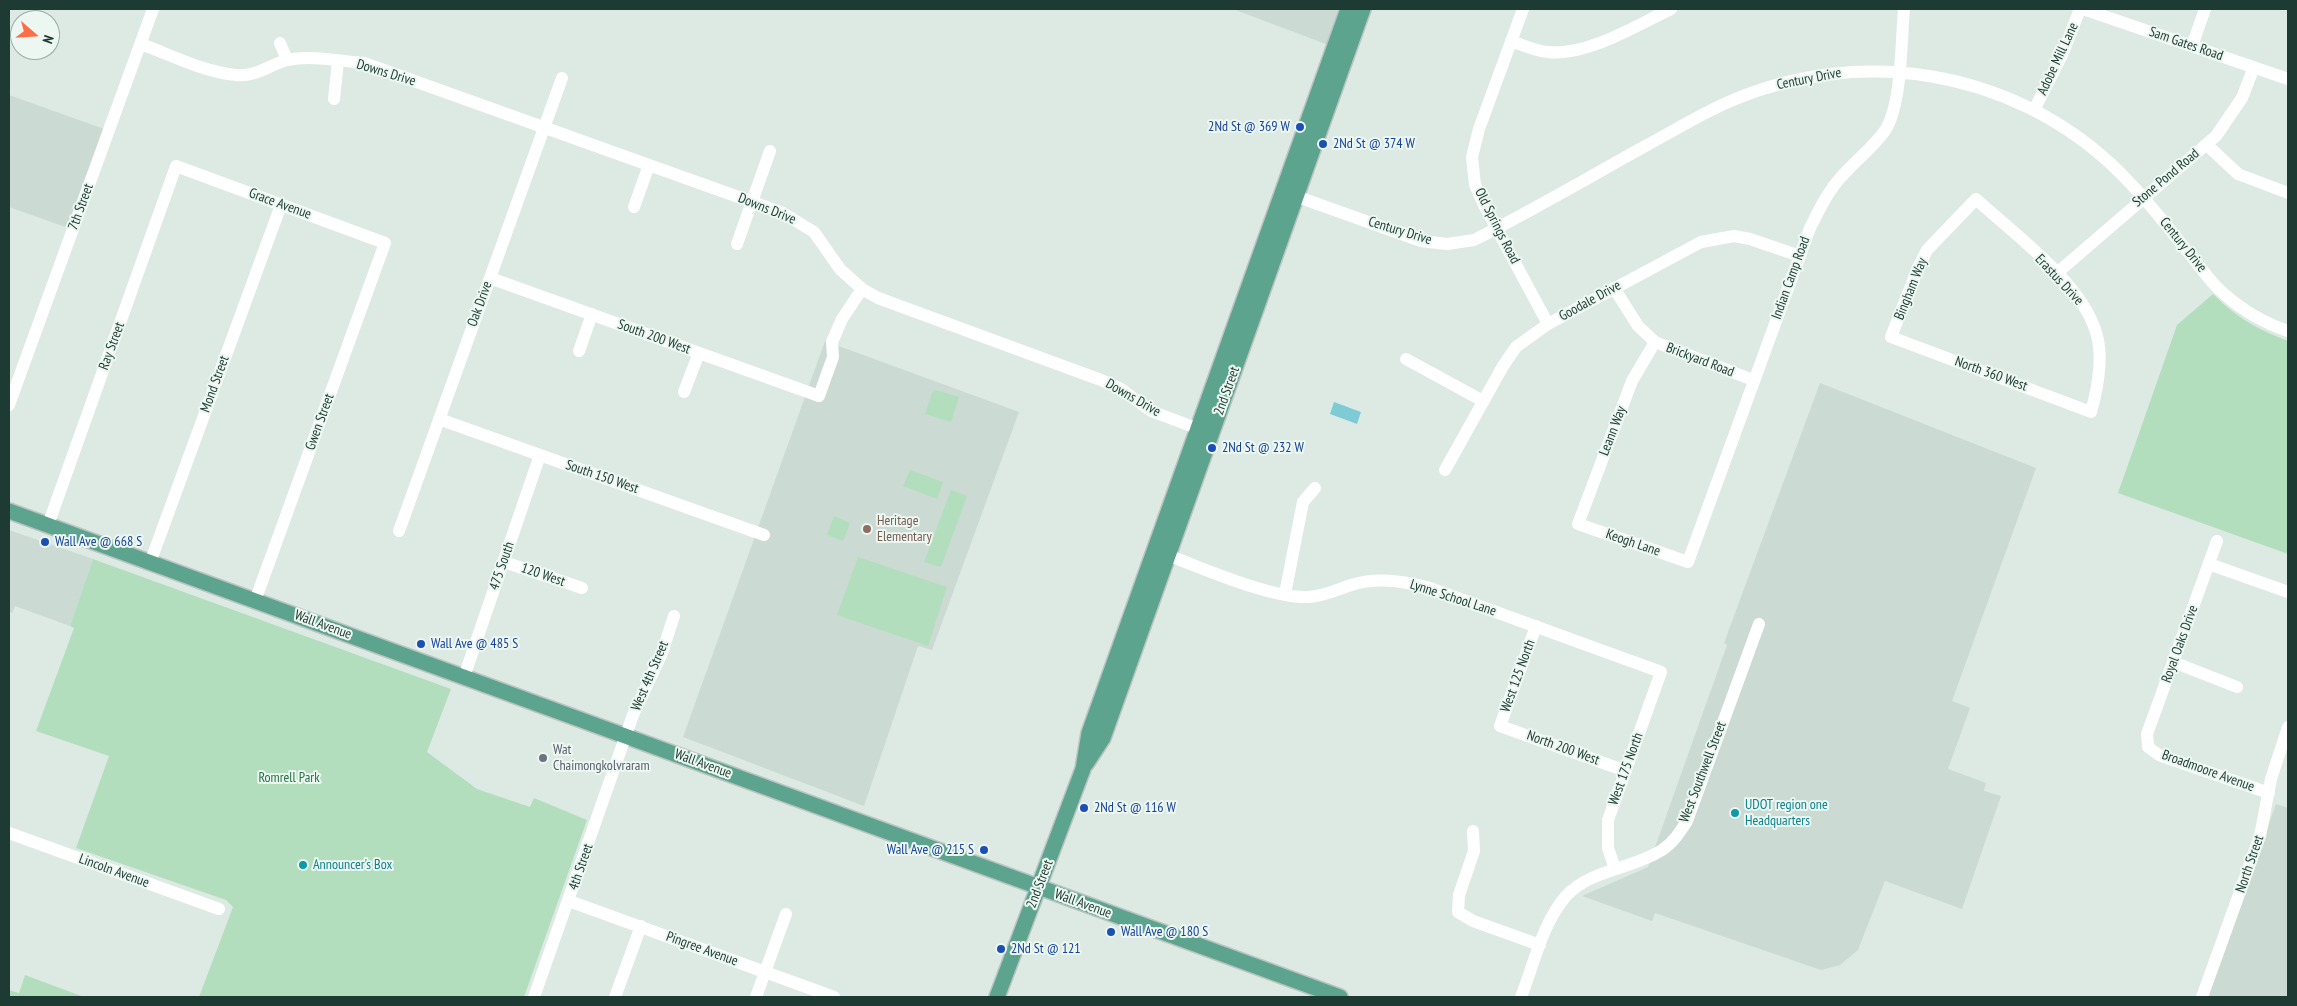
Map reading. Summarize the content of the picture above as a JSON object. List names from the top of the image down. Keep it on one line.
{"streets":{"main road":["2nd Street","Wall Avenue"],"street":["Sam Gates Road","Adobe Mill Lane","Downs Drive","Century Drive","Stone Pond Road","Grace Avenue","7th Street","Old Springs Road","Indian Camp Road","Erastus Drive","Bingham Way","Goodale Drive","Oak Drive","South 200 West","Ray Street","Brickyard Road","North 360 West","Mond Street","Gwen Street","Leann Way","South 150 West","Keogh Lane","475 South","120 West","Lynne School Lane","Royal Oaks Drive","West 4th Street","West 125 North","North 200 West","West 175 North","Broadmoore Avenue","West Southwell Street","North Street","4th Street","Lincoln Avenue","Pingree Avenue"]},"crossings":[["Sam Gates Road","Adobe Mill Lane"],["Sam Gates Road","Stone Pond Road"],["Adobe Mill Lane","Century Drive"],["Downs Drive","7th Street"],["Downs Drive","Oak Drive"],["Downs Drive","South 200 West"],["Downs Drive","2nd Street"],["Century Drive","Stone Pond Road"],["Century Drive","Old Springs Road"],["Century Drive","Indian Camp Road"],["Century Drive","2nd Street"],["Stone Pond Road","Erastus Drive"],["Grace Avenue","Ray Street"],["Grace Avenue","Mond Street"],["Grace Avenue","Gwen Street"],["Old Springs Road","Goodale Drive"],["Indian Camp Road","Goodale Drive"],["Indian Camp Road","Brickyard Road"],["Indian Camp Road","Keogh Lane"],["Erastus Drive","Bingham Way"],["Erastus Drive","North 360 West"],["Bingham Way","North 360 West"],["Goodale Drive","Brickyard Road"],["Oak Drive","South 200 West"],["Oak Drive","South 150 West"],["Ray Street","Wall Avenue"],["Brickyard Road","Leann Way"],["Mond Street","Wall Avenue"],["2nd Street","Lynne School Lane"],["2nd Street","Wall Avenue"],["Gwen Street","Wall Avenue"],["Leann Way","Keogh Lane"],["South 150 West","475 South"],["475 South","120 West"],["475 South","Wall Avenue"],["Lynne School Lane","West 125 North"],["Lynne School Lane","West 175 North"],["Wall Avenue","West 4th Street"],["Wall Avenue","4th Street"],["Royal Oaks Drive","Broadmoore Avenue"],["West 4th Street","4th Street"],["West 125 North","North 200 West"],["North 200 West","West 175 North"],["West 175 North","West Southwell Street"],["Broadmoore Avenue","North Street"],["4th Street","Pingree Avenue"]],"parks":["Romrell Park"],"places":["2Nd St @ 369 W","2Nd St @ 374 W","2Nd St @ 232 W","Heritage Elementary","Wall Ave @ 668 S","Wall Ave @ 485 S","Wat Chaimongkolvraram","2Nd St @ 116 W","UDOT region one Headquarters","Wall Ave @ 215 S","Announcer's Box","Wall Ave @ 180 S","2Nd St @ 121"],"north":"right"}
